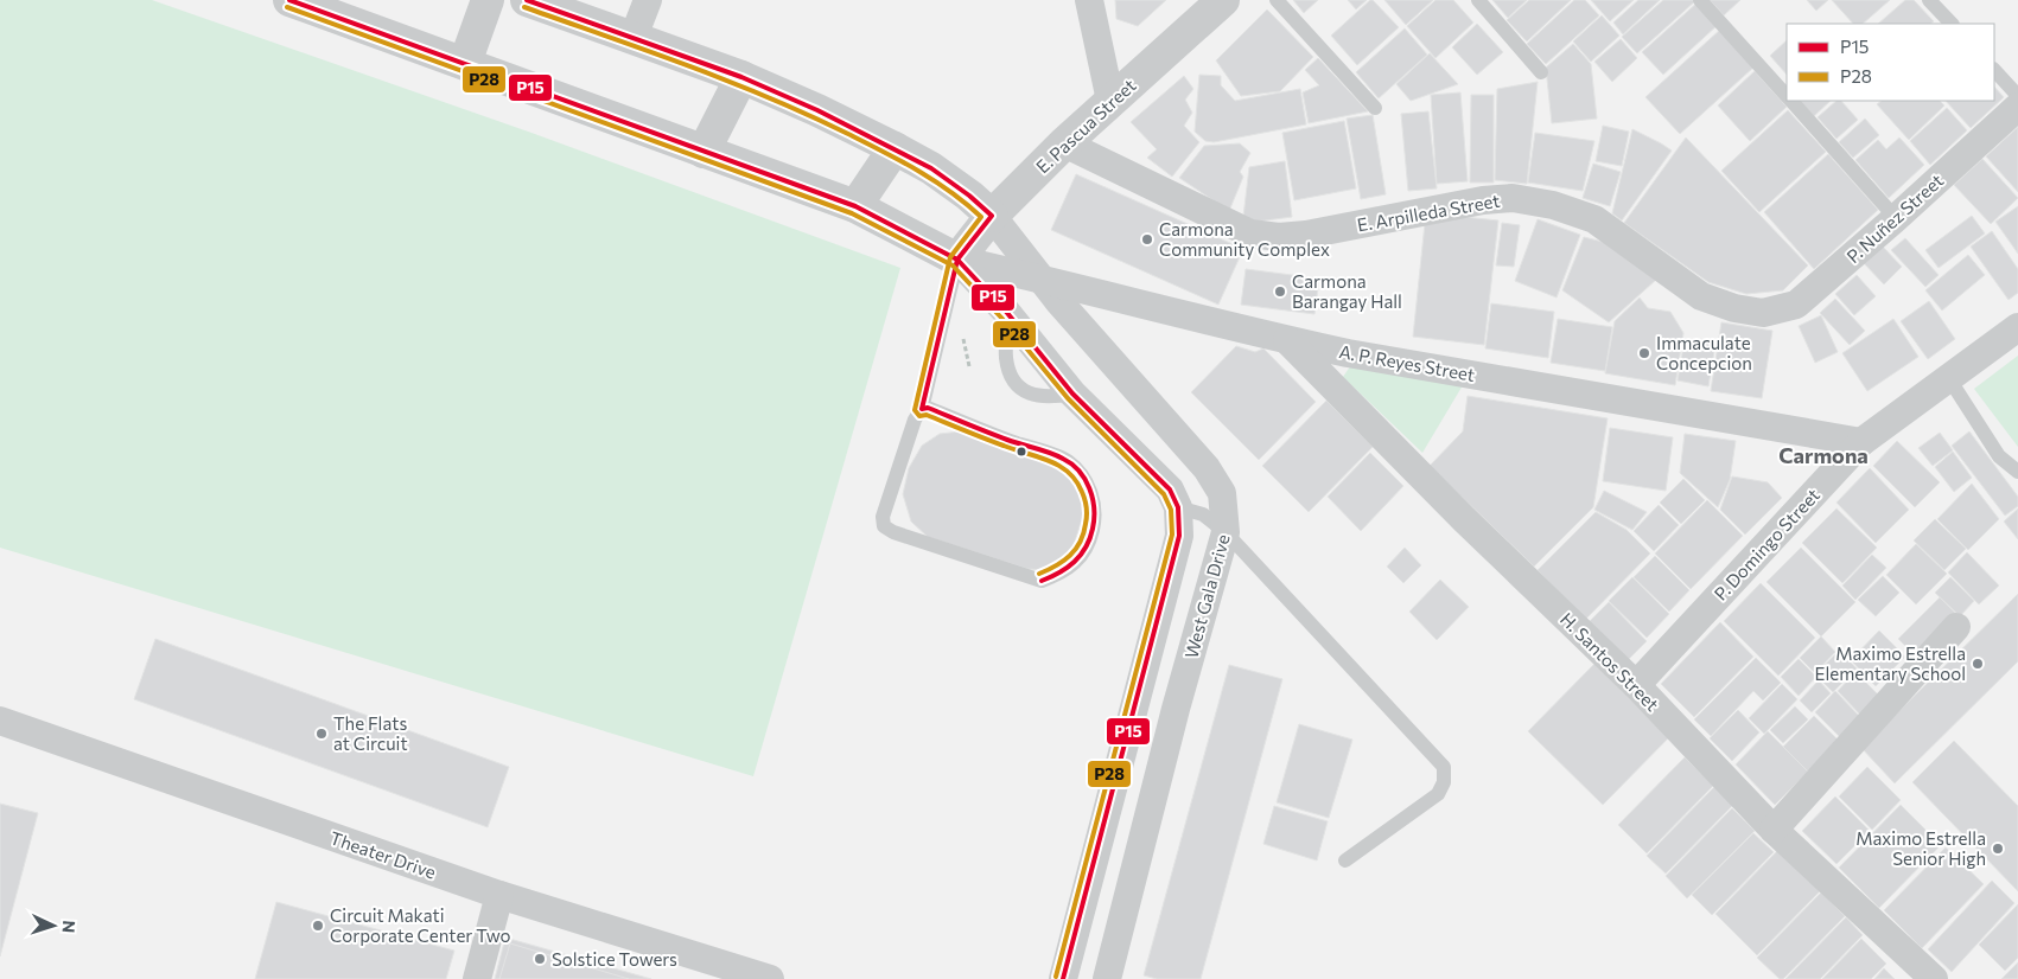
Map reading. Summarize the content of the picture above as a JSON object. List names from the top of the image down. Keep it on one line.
{"streets":{"street":["E. Pascua Street","E. Arpilleda Street","P. Nuñez Street","A. P. Reyes Street","P. Domingo Street","West Gala Drive","H. Santos Street","Theater Drive"]},"crossings":[["E. Pascua Street","E. Arpilleda Street"],["E. Pascua Street","A. P. Reyes Street"],["E. Pascua Street","West Gala Drive"],["E. Arpilleda Street","P. Nuñez Street"],["A. P. Reyes Street","P. Domingo Street"],["A. P. Reyes Street","West Gala Drive"],["A. P. Reyes Street","H. Santos Street"],["P. Domingo Street","H. Santos Street"]],"districts":["Carmona"],"places":["Carmona Community Complex","Carmona Barangay Hall","Immaculate Concepcion","Maximo Estrella Elementary School","The Flats at Circuit","Maximo Estrella Senior High","Circuit Makati Corporate Center Two","Solstice Towers"],"lines":["transit line P15","transit line P28"],"legend":["P15","P28"],"north":"right"}
